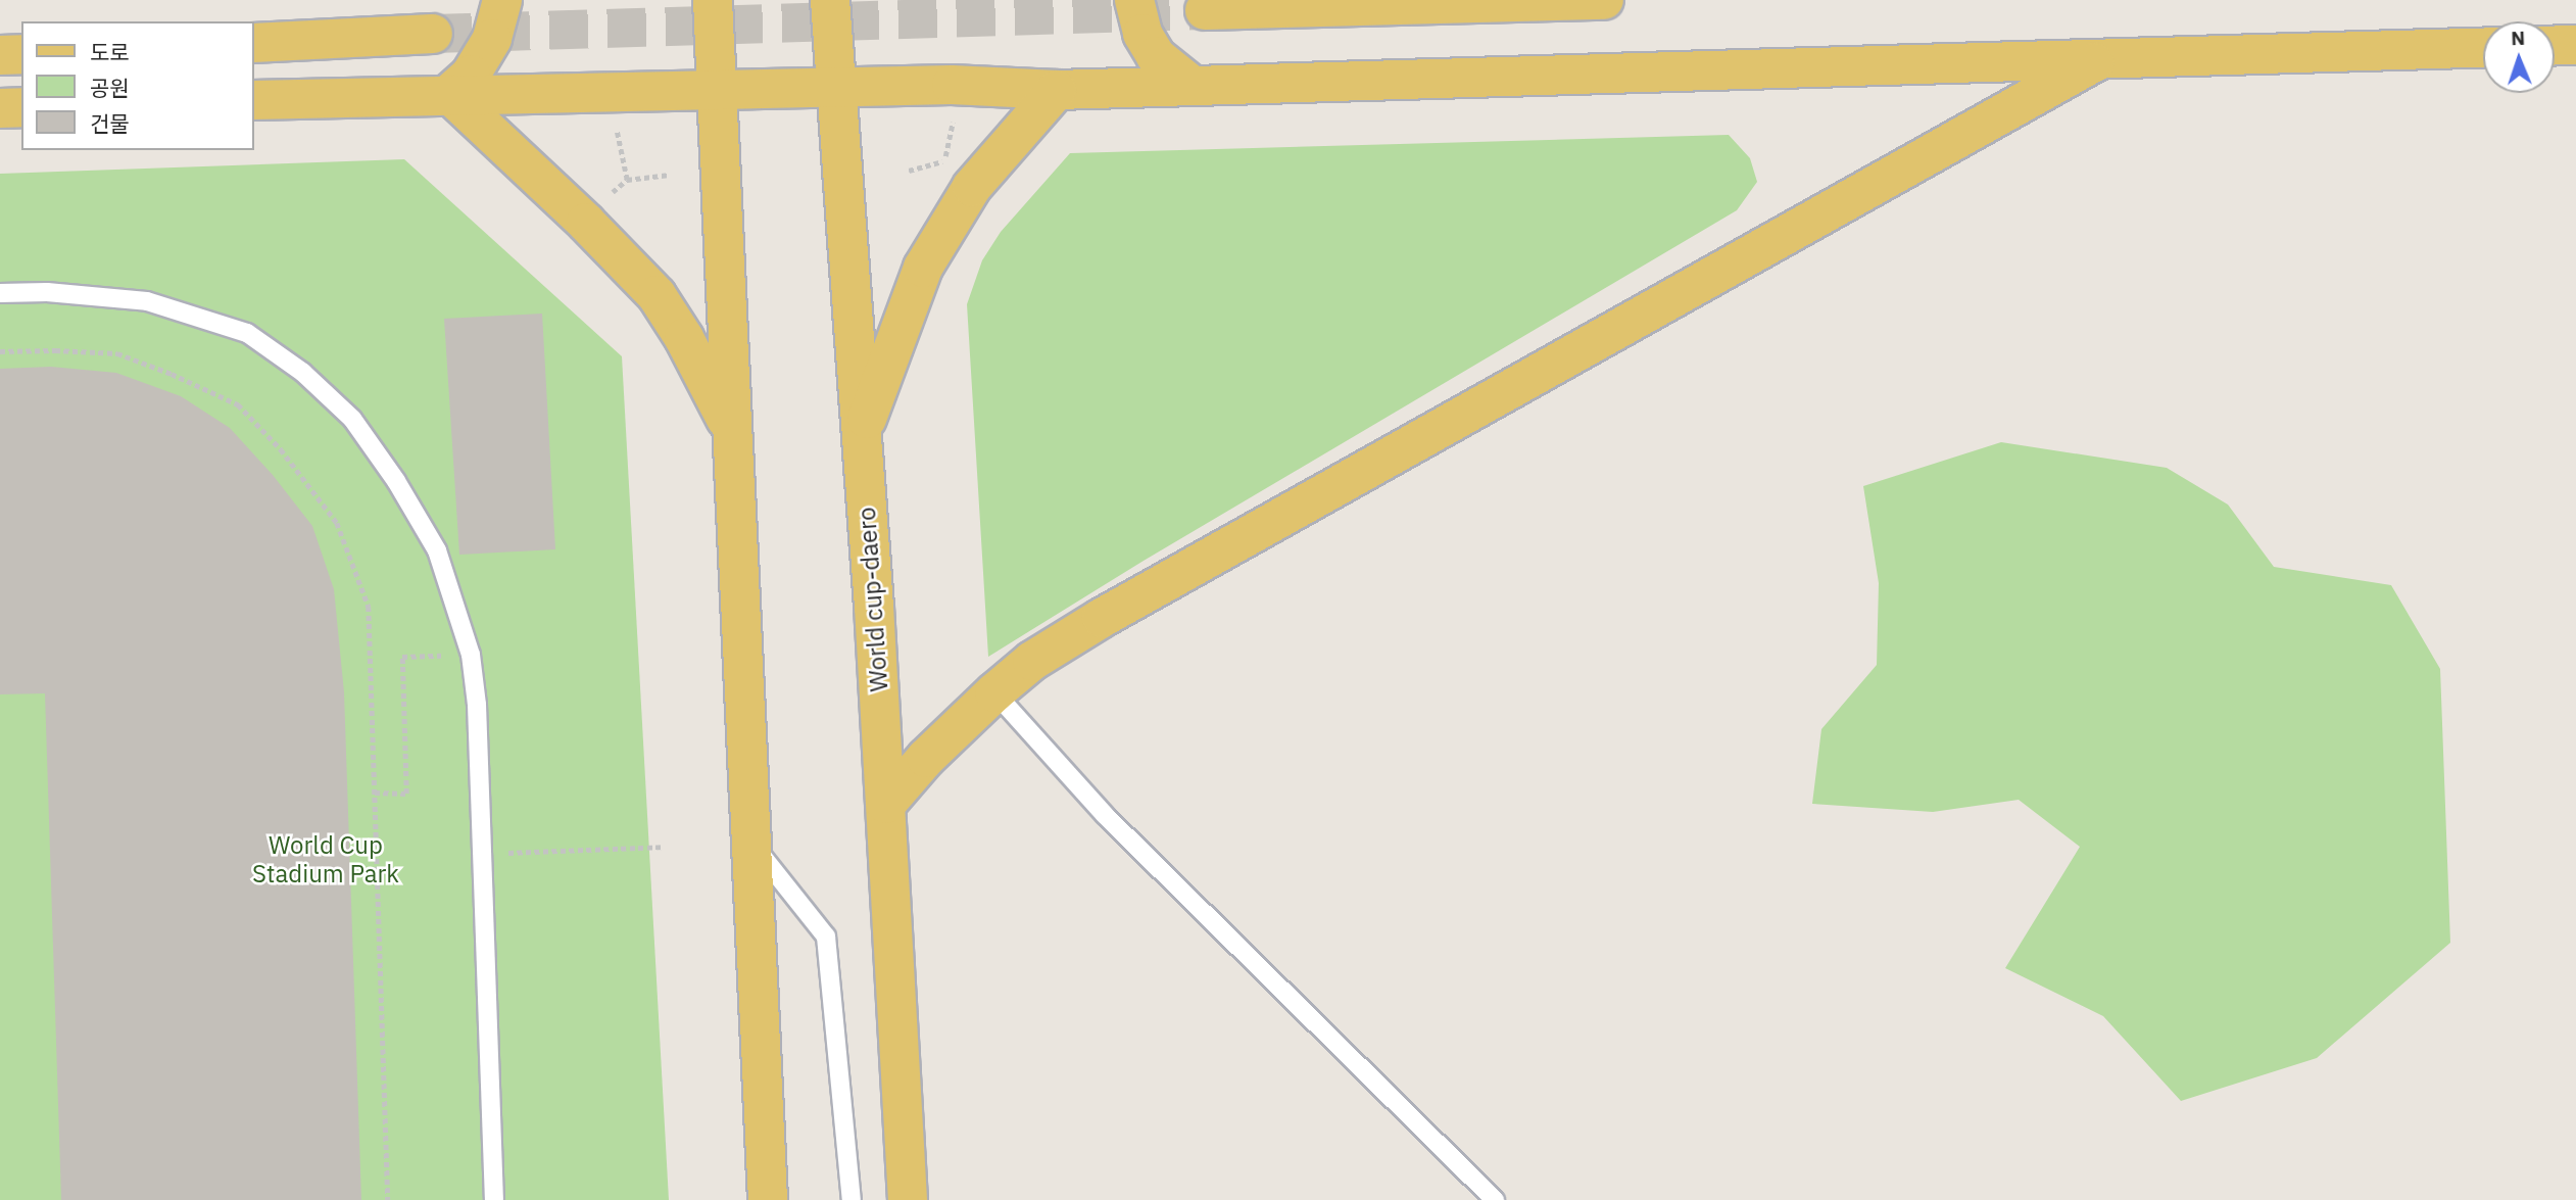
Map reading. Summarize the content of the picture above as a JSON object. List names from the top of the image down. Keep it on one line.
{"streets":{"main road":["World cup-daero"]},"parks":["World Cup Stadium Park"],"legend":["도로","공원","건물"],"north":"top"}
